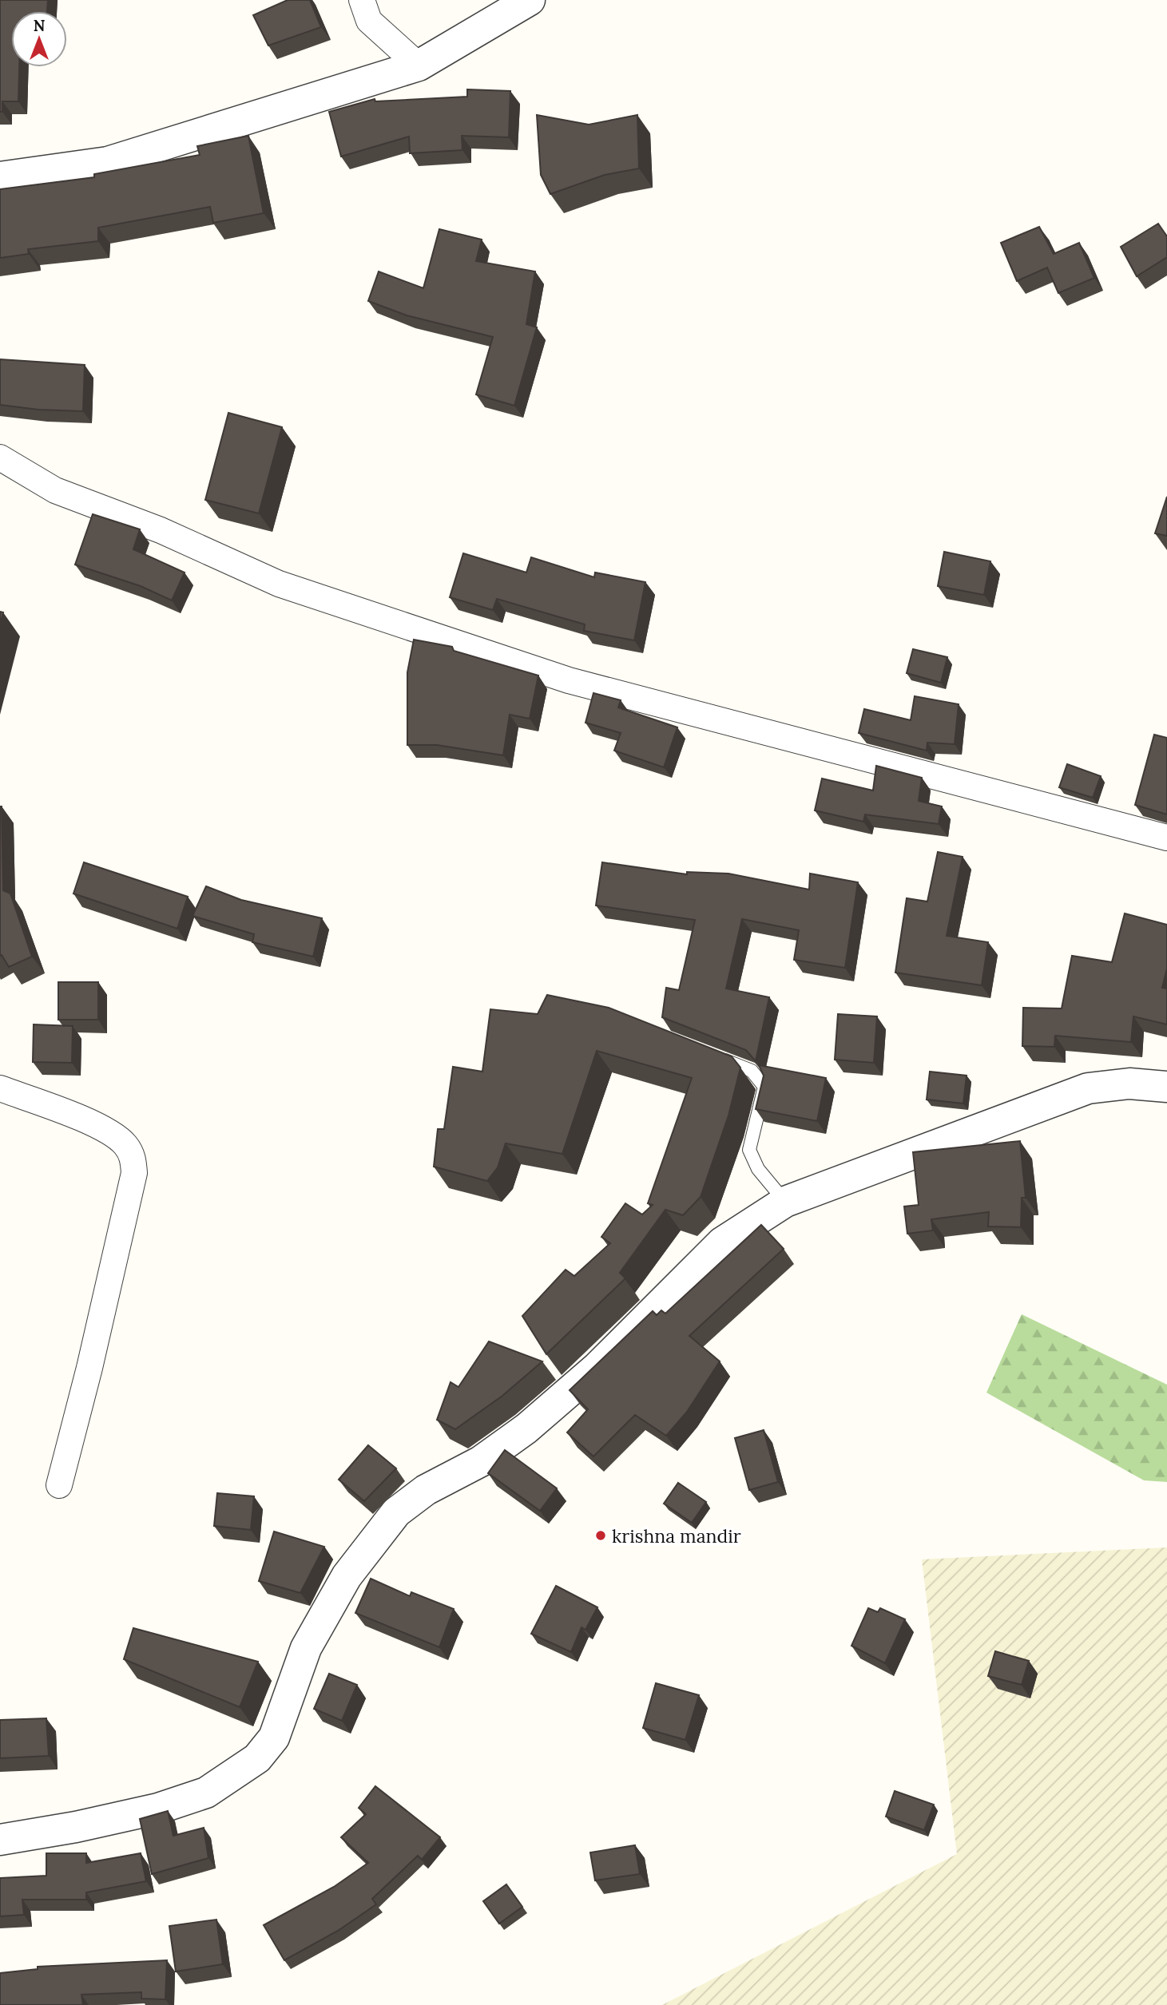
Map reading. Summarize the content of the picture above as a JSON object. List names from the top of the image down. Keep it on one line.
{"places":["krishna mandir"],"north":"top"}
